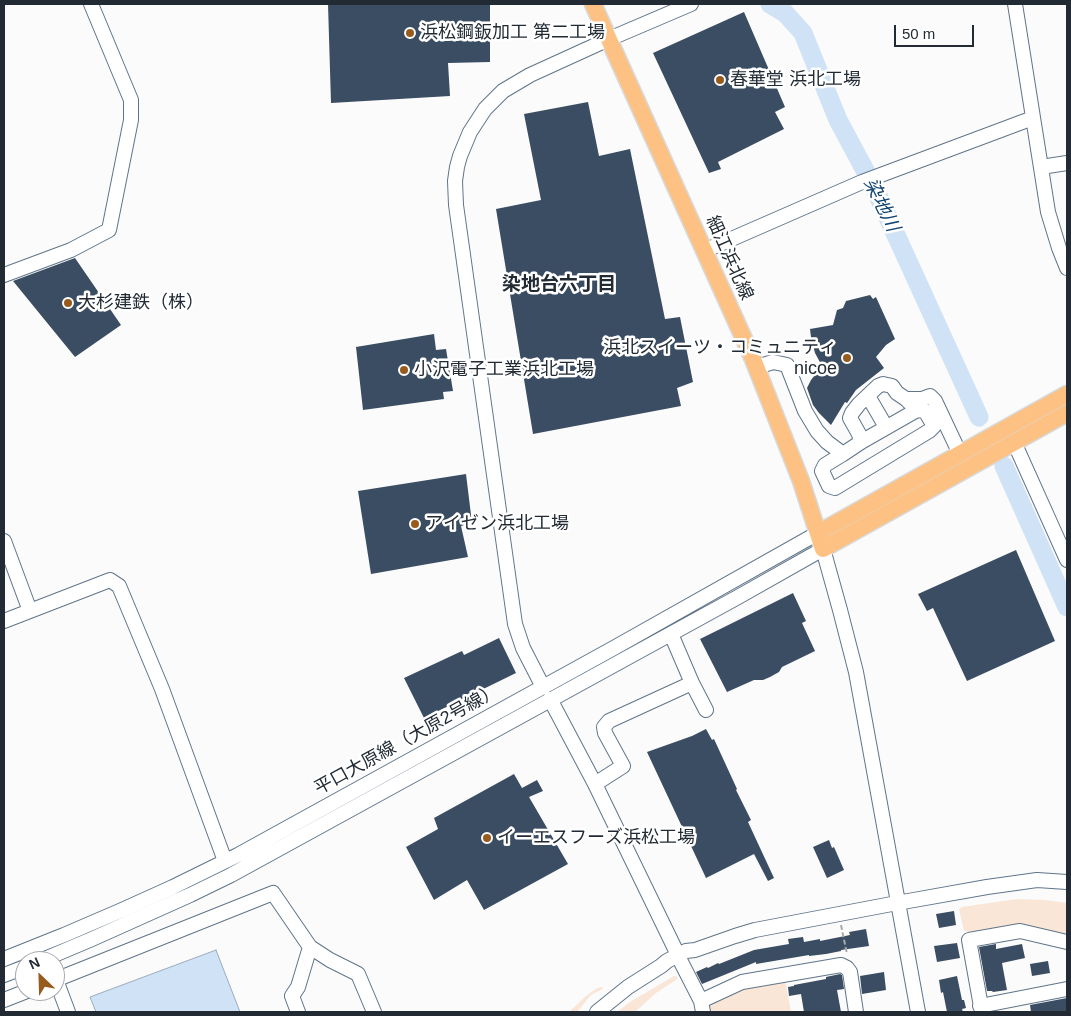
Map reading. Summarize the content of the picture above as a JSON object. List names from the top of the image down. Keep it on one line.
{"streets":{"main road":["細江浜北線"],"street":["平口大原線（大原2号線）"]},"crossings":[["細江浜北線","平口大原線（大原2号線）"]],"districts":["染地台六丁目"],"water":["染地川"],"places":["浜松鋼鈑加工 第二工場","春華堂 浜北工場","大杉建鉄（株）","浜北スイーツ・コミュニティ nicoe","小沢電子工業浜北工場","アイゼン浜北工場","イーエスフーズ浜松工場"],"scale_bar":"50 m","north":"top left"}
